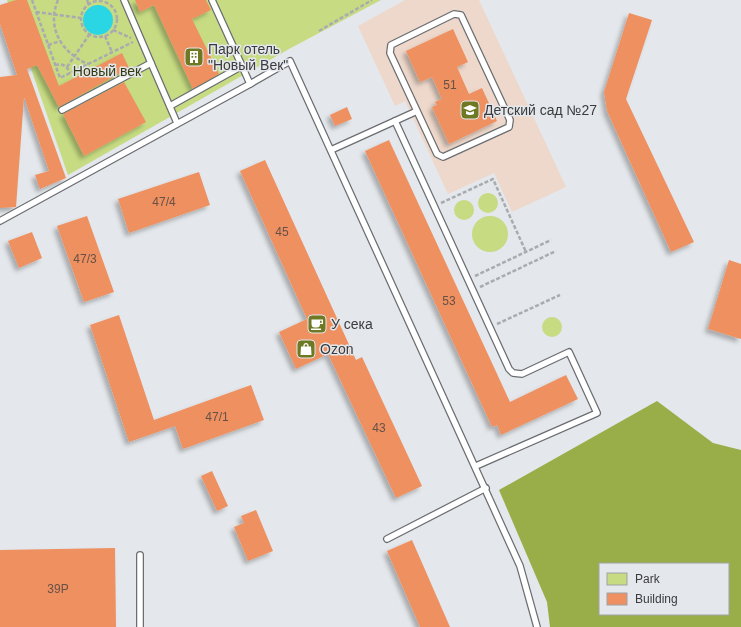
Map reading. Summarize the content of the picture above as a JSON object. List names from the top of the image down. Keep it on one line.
{"parks":["Новый век"],"places":{"building":["Парк отель \"Новый Век\""],"school or university":["Детский сад №27"],"cafe":["У сека"],"shop":["Ozon"]},"house_numbers":["51","47/4","45","47/3","53","47/1","43","39Р"],"legend":["Park","Building"]}
